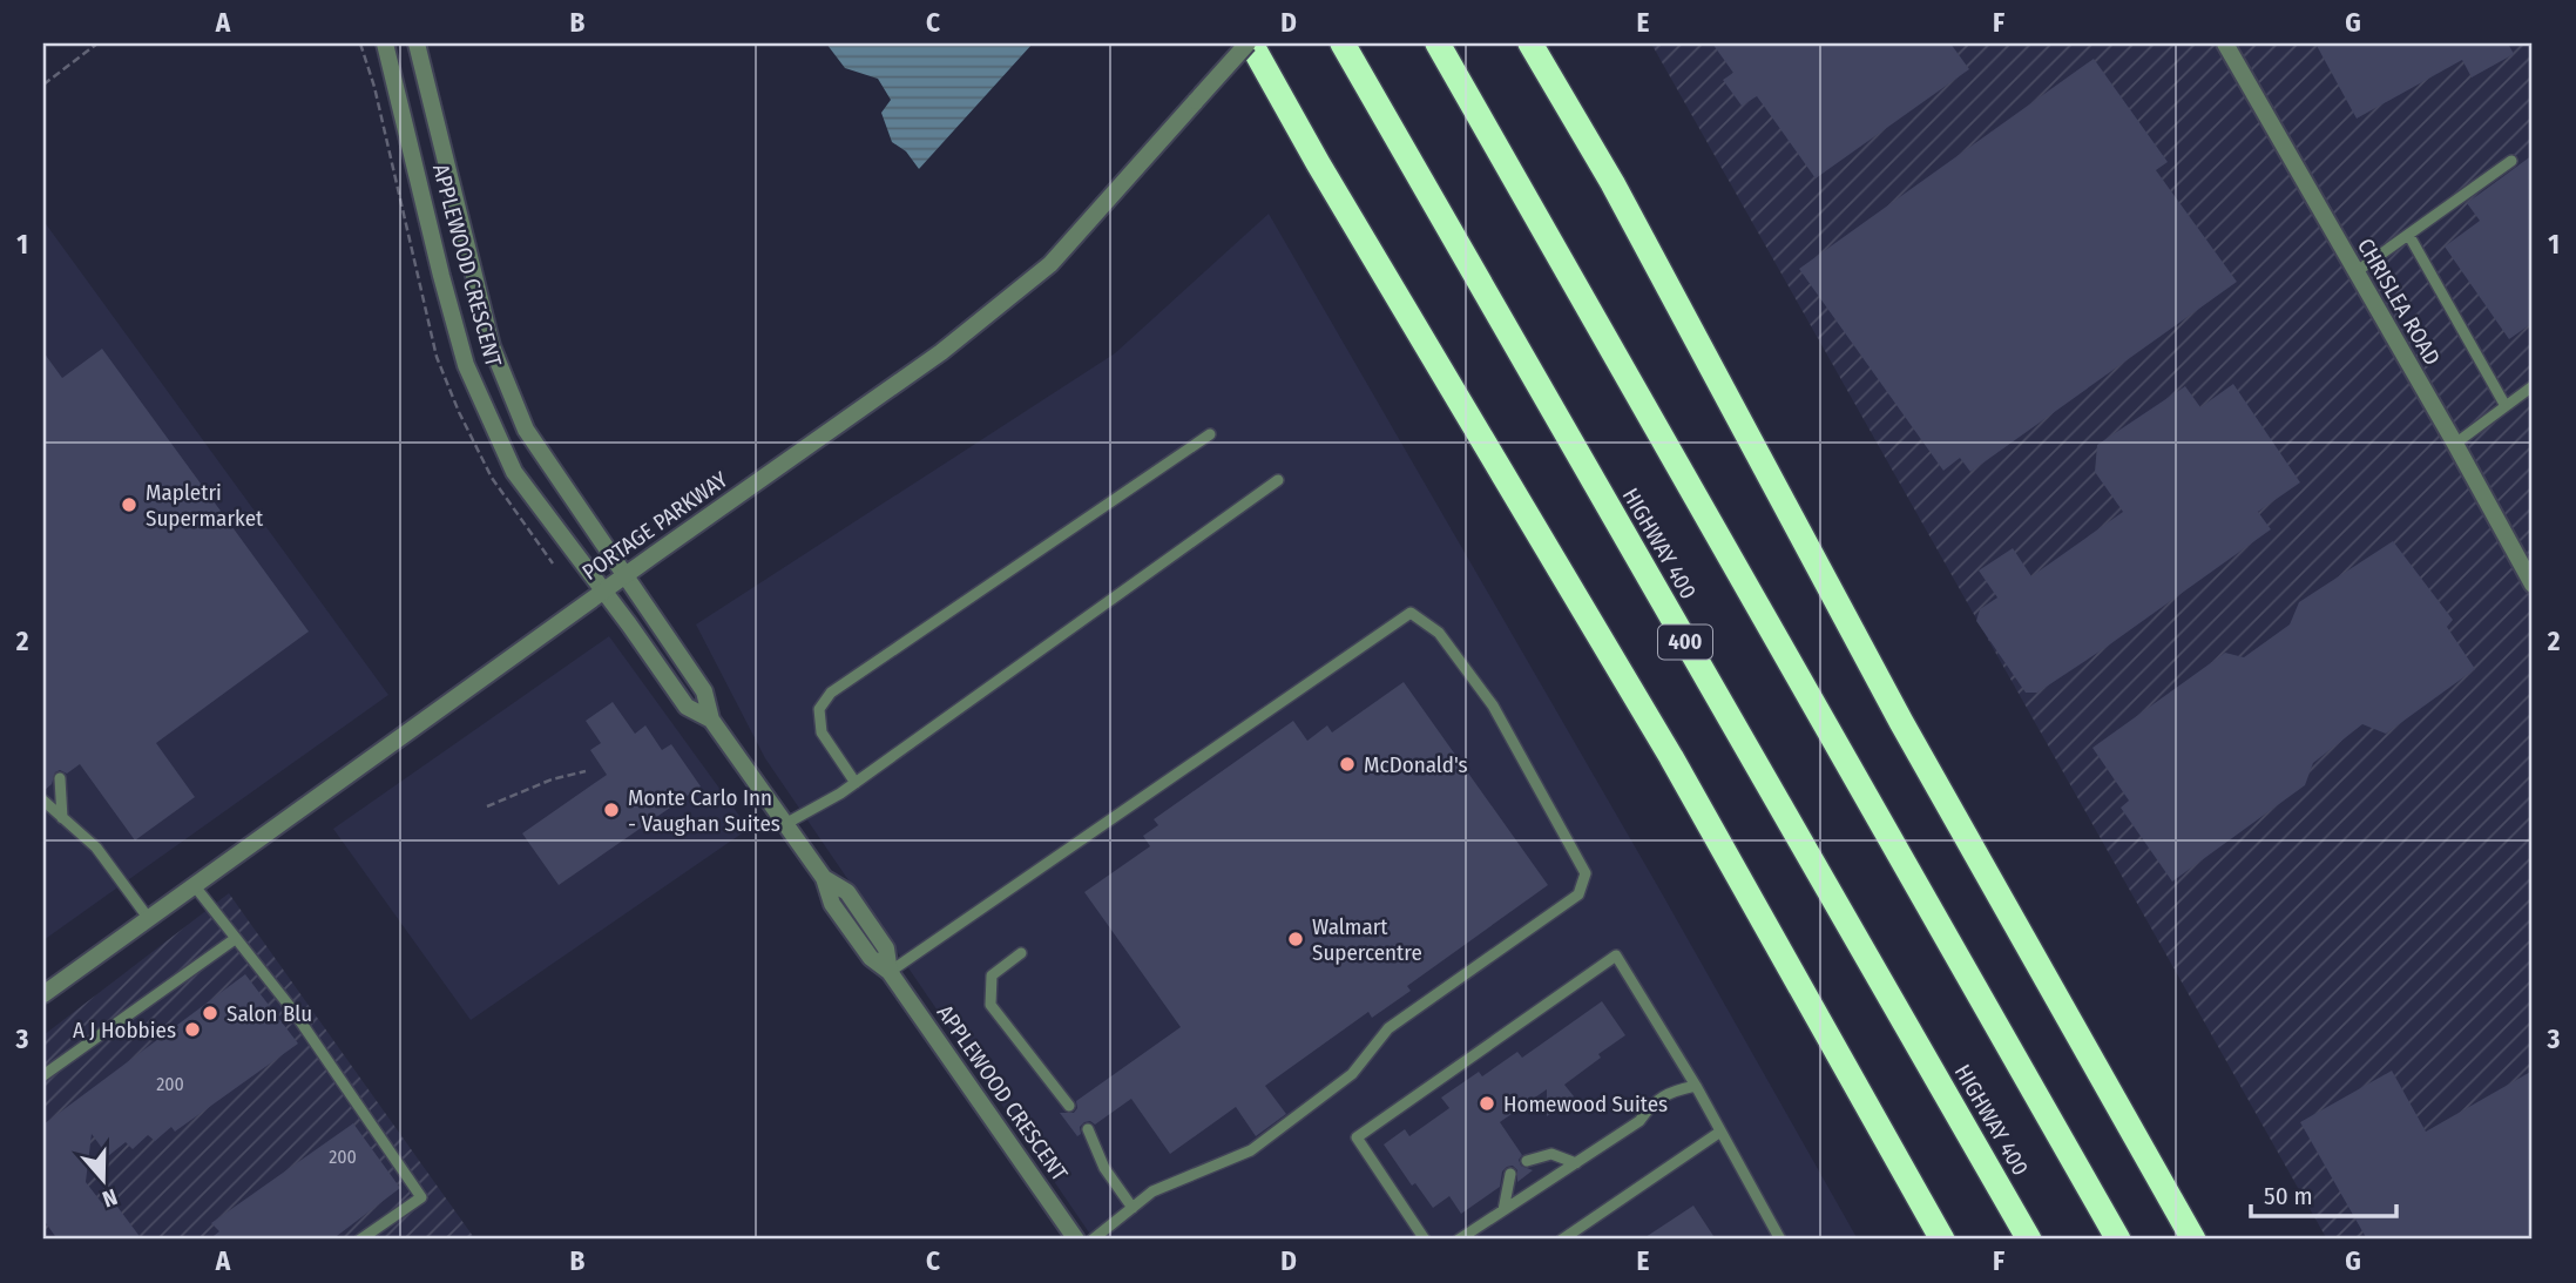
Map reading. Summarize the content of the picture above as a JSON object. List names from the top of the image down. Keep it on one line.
{"streets":{"highway":["HIGHWAY 400","400"],"street":["APPLEWOOD CRESCENT","CHRISLEA ROAD","PORTAGE PARKWAY"]},"crossings":[["APPLEWOOD CRESCENT","PORTAGE PARKWAY"]],"places":["Mapletri Supermarket","McDonald's","Monte Carlo Inn - Vaughan Suites","Walmart Supercentre","Salon Blu","A J Hobbies","Homewood Suites"],"house_numbers":["200","200"],"scale_bar":"50 m","north":"bottom","grid":{"columns":["A","B","C","D","E","F","G"],"rows":["1","2","3"]}}
